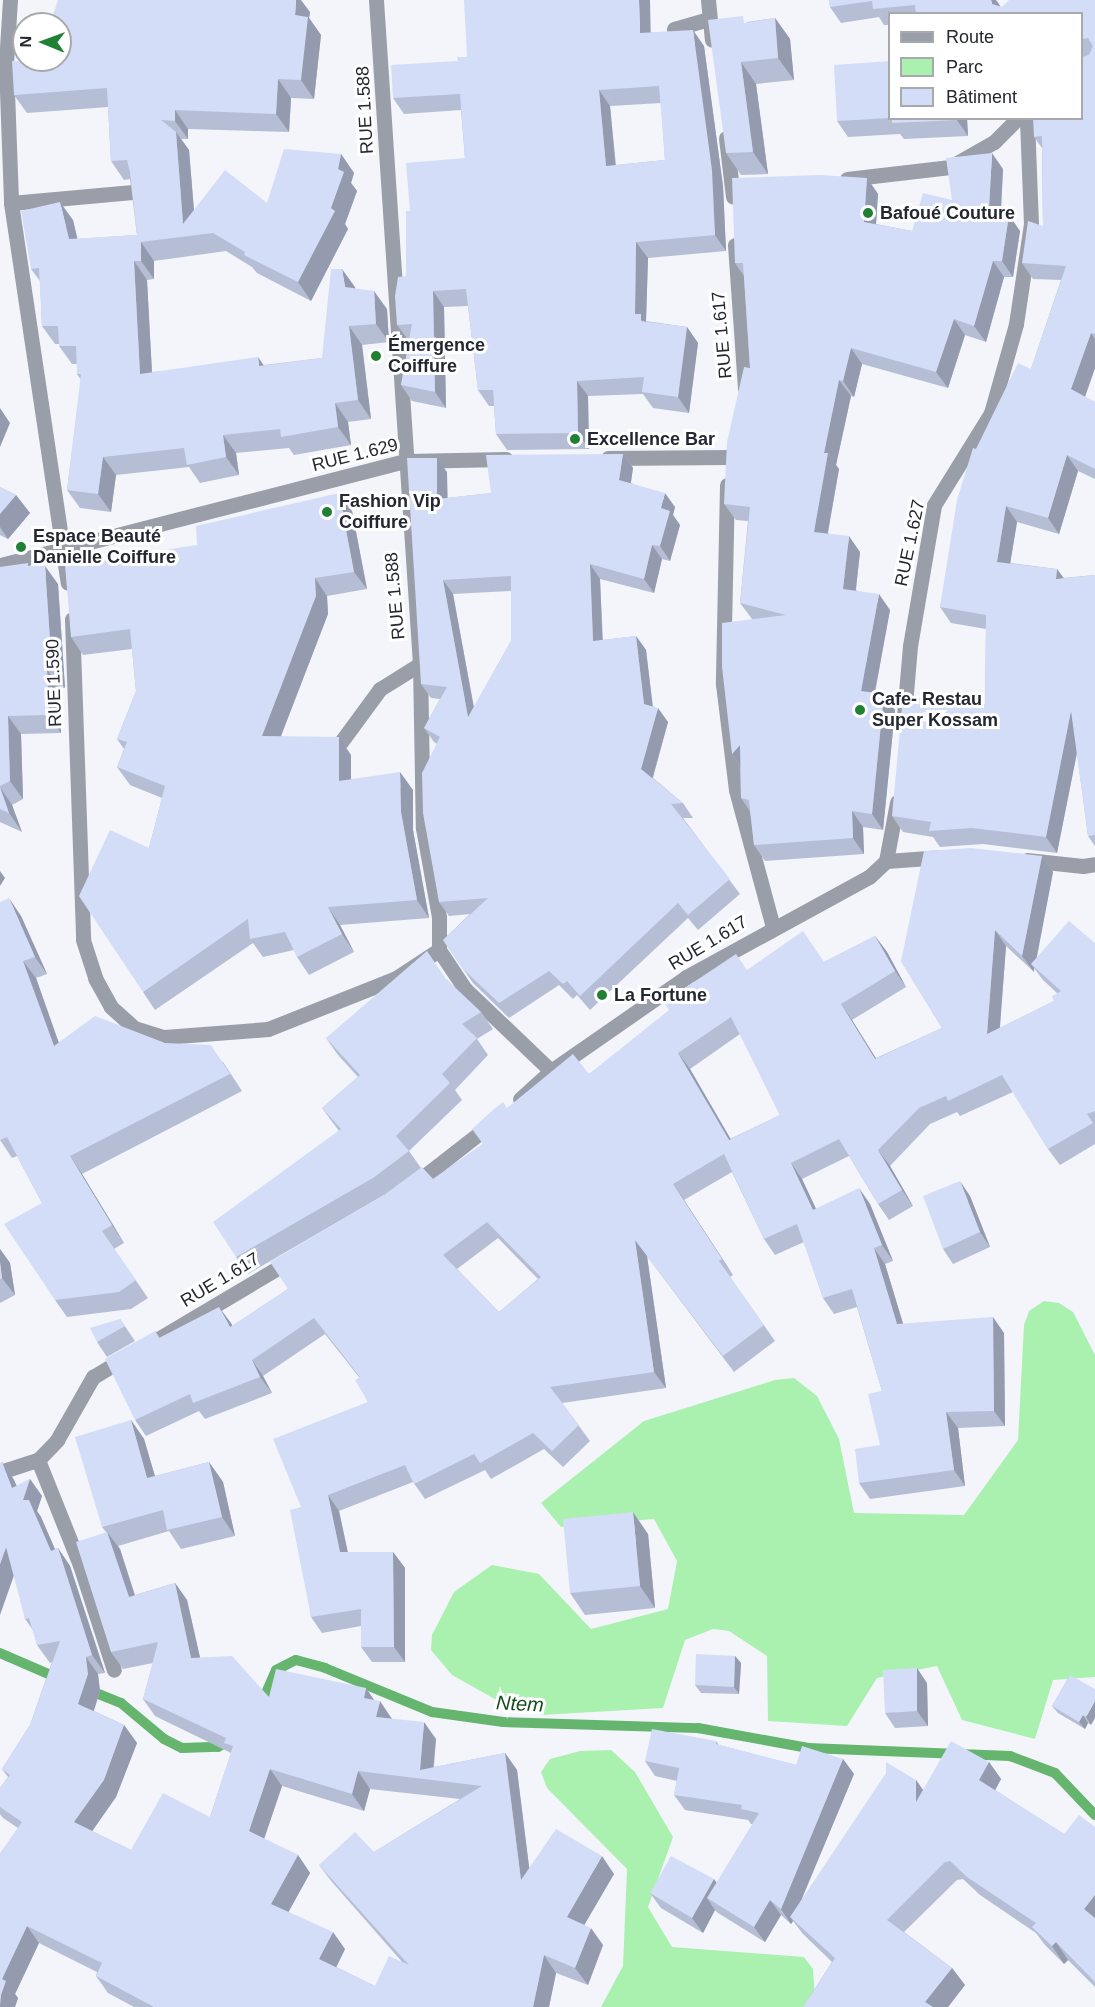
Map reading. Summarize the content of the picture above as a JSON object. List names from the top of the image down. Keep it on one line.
{"streets":{"street":["RUE 1.588","RUE 1.617","RUE 1.629","RUE 1.627","RUE 1.590"]},"crossings":[["RUE 1.588","RUE 1.629"],["RUE 1.588","RUE 1.590"],["RUE 1.629","RUE 1.590"]],"water":["Ntem"],"places":["Bafoué Couture","Émergence Coiffure","Excellence Bar","Fashion Vip Coiffure","Espace Beauté Danielle Coiffure","Cafe- Restau Super Kossam","La Fortune"],"legend":["Route","Parc","Bâtiment"],"north":"left"}
